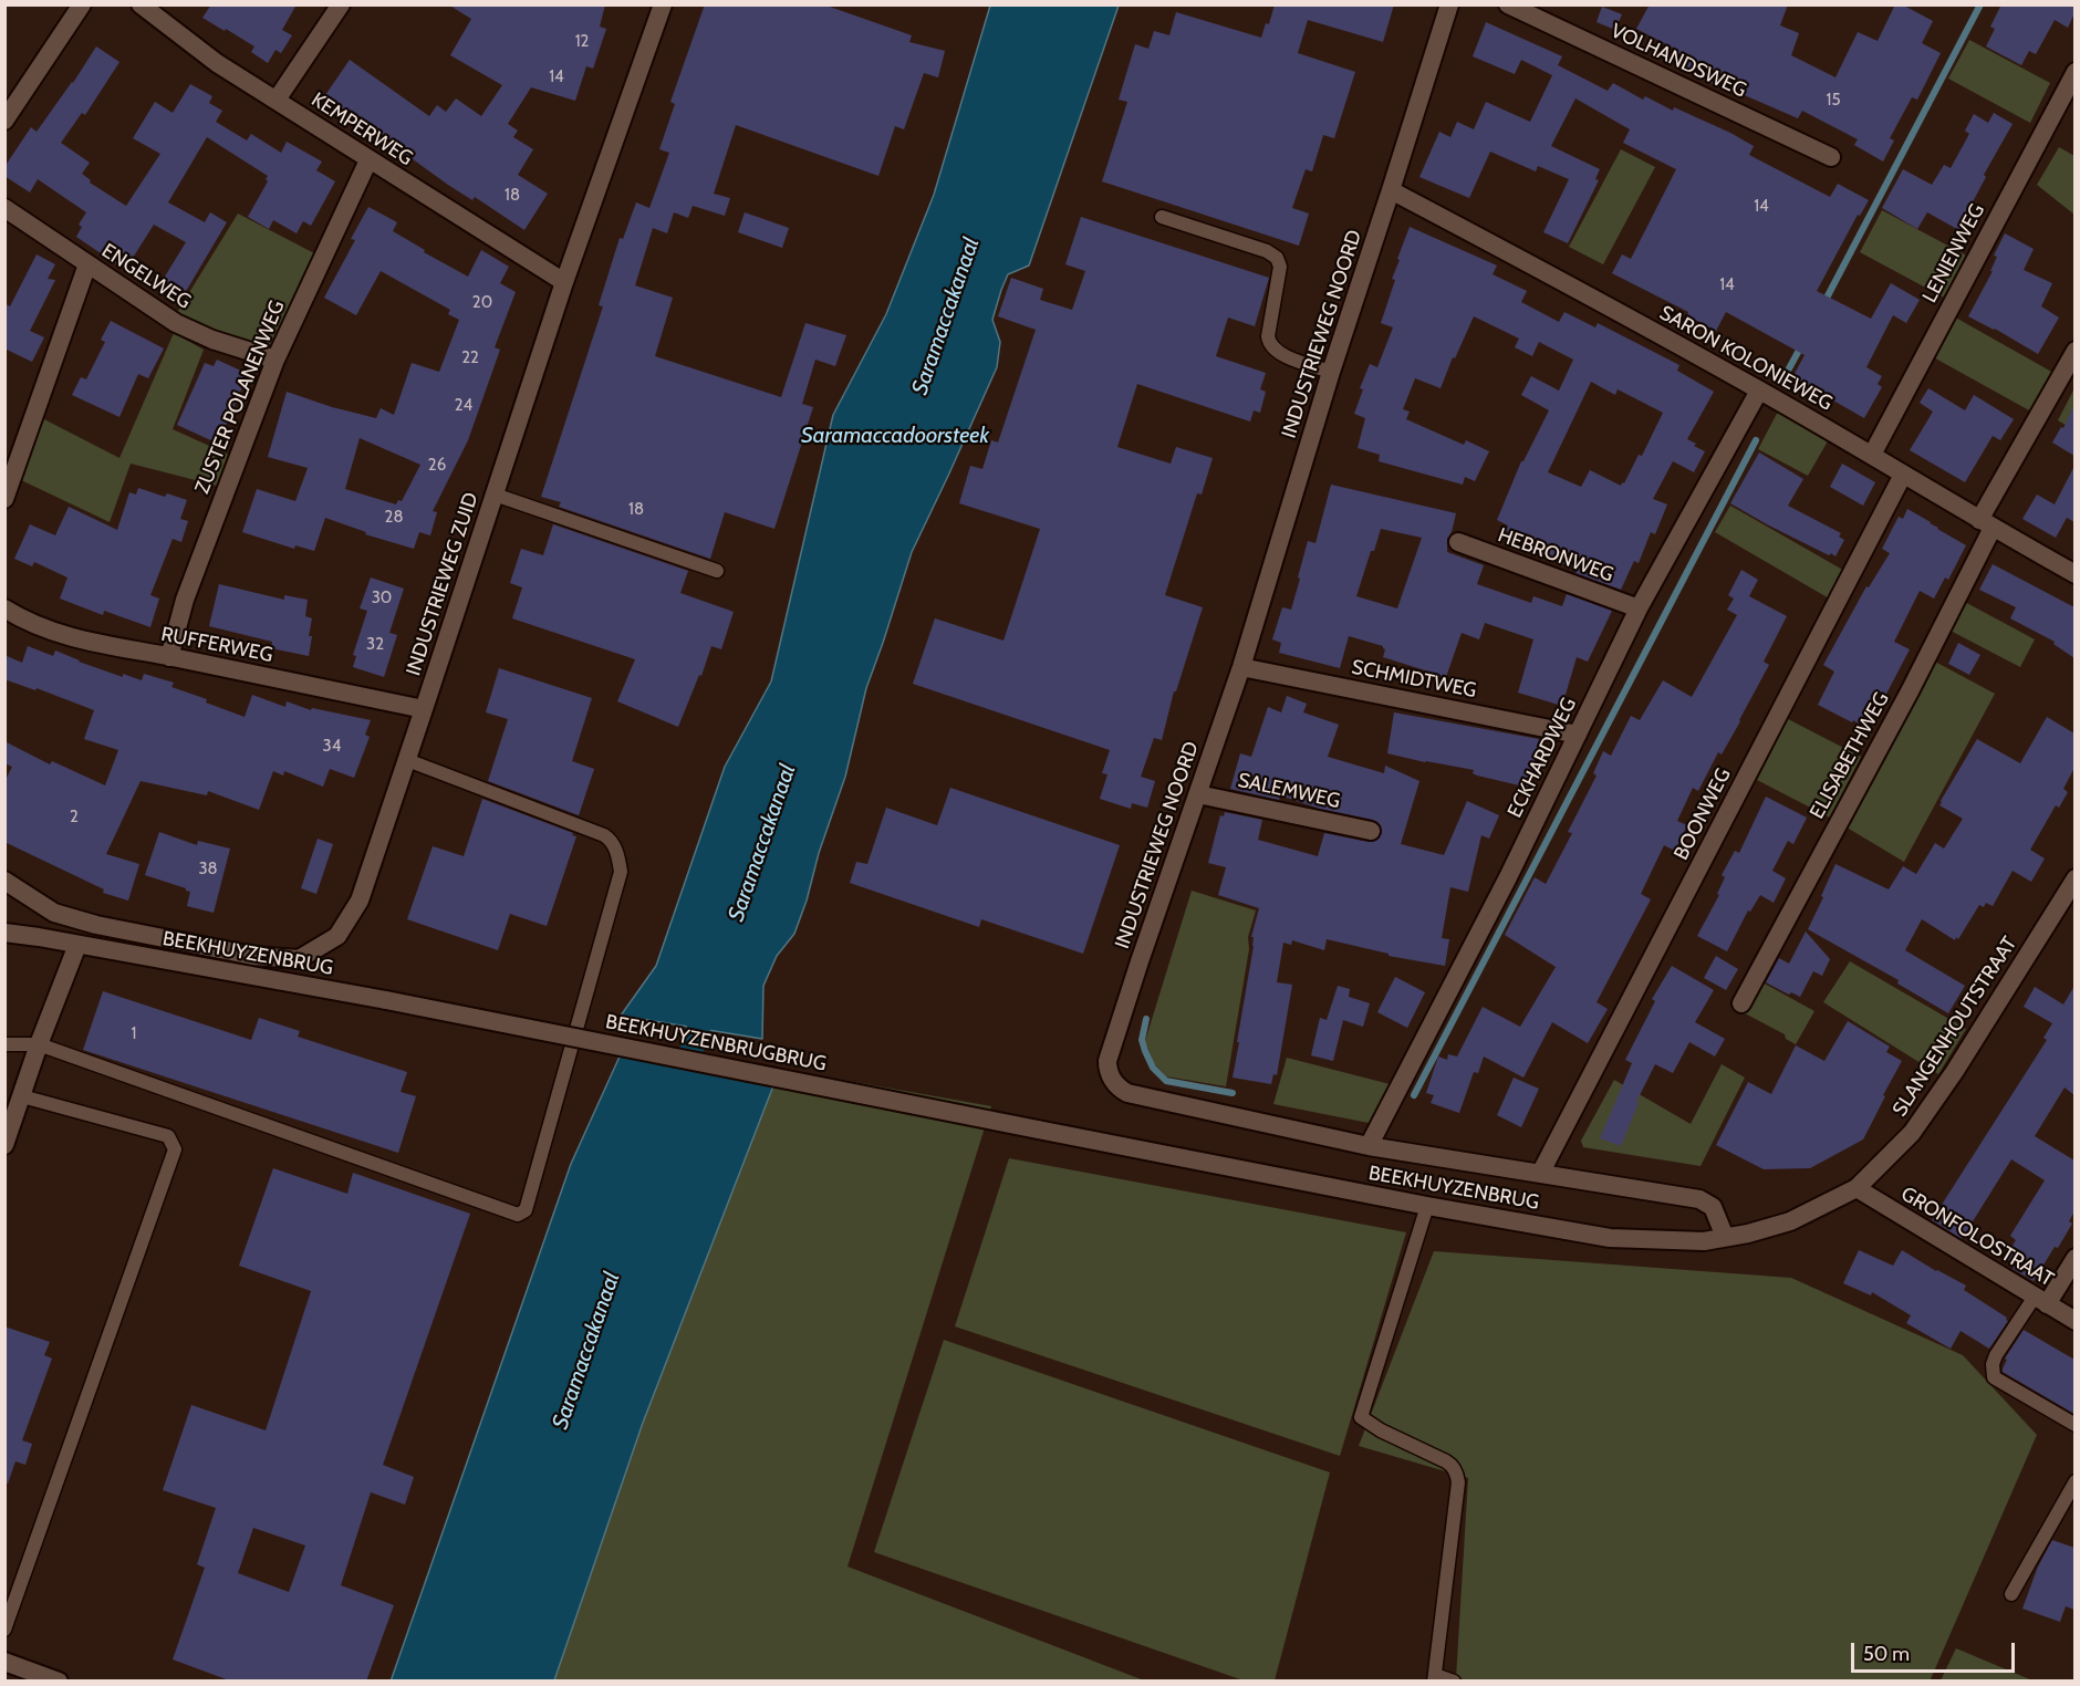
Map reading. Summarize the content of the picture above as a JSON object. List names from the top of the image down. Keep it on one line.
{"streets":{"street":["VOLHANDSWEG","KEMPERWEG","LENIENWEG","ENGELWEG","INDUSTRIEWEG NOORD","SARON KOLONIEWEG","ZUSTER POLANENWEG","HEBRONWEG","INDUSTRIEWEG ZUID","RUFFERWEG","SCHMIDTWEG","ELISABETHWEG","ECKHARDWEG","SALEMWEG","BOONWEG","BEEKHUYZENBRUG","SLANGENHOUTSTRAAT","BEEKHUYZENBRUGBRUG","GRONFOLOSTRAAT"]},"crossings":[["KEMPERWEG","ZUSTER POLANENWEG"],["KEMPERWEG","INDUSTRIEWEG ZUID"],["LENIENWEG","SARON KOLONIEWEG"],["ENGELWEG","ZUSTER POLANENWEG"],["INDUSTRIEWEG NOORD","SARON KOLONIEWEG"],["INDUSTRIEWEG NOORD","SCHMIDTWEG"],["INDUSTRIEWEG NOORD","ECKHARDWEG"],["INDUSTRIEWEG NOORD","SALEMWEG"],["INDUSTRIEWEG NOORD","BOONWEG"],["INDUSTRIEWEG NOORD","BEEKHUYZENBRUG"],["SARON KOLONIEWEG","ELISABETHWEG"],["SARON KOLONIEWEG","ECKHARDWEG"],["SARON KOLONIEWEG","BOONWEG"],["ZUSTER POLANENWEG","RUFFERWEG"],["HEBRONWEG","ECKHARDWEG"],["INDUSTRIEWEG ZUID","RUFFERWEG"],["SCHMIDTWEG","ECKHARDWEG"],["BEEKHUYZENBRUG","SLANGENHOUTSTRAAT"],["BEEKHUYZENBRUG","BEEKHUYZENBRUGBRUG"],["BEEKHUYZENBRUG","GRONFOLOSTRAAT"],["SLANGENHOUTSTRAAT","GRONFOLOSTRAAT"]],"water":["Saramaccakanaal","Saramaccadoorsteek"],"house_numbers":["12","14","15","18","14","14","20","22","24","26","18","28","30","32","34","2","38","1"],"scale_bar":"50 m"}
